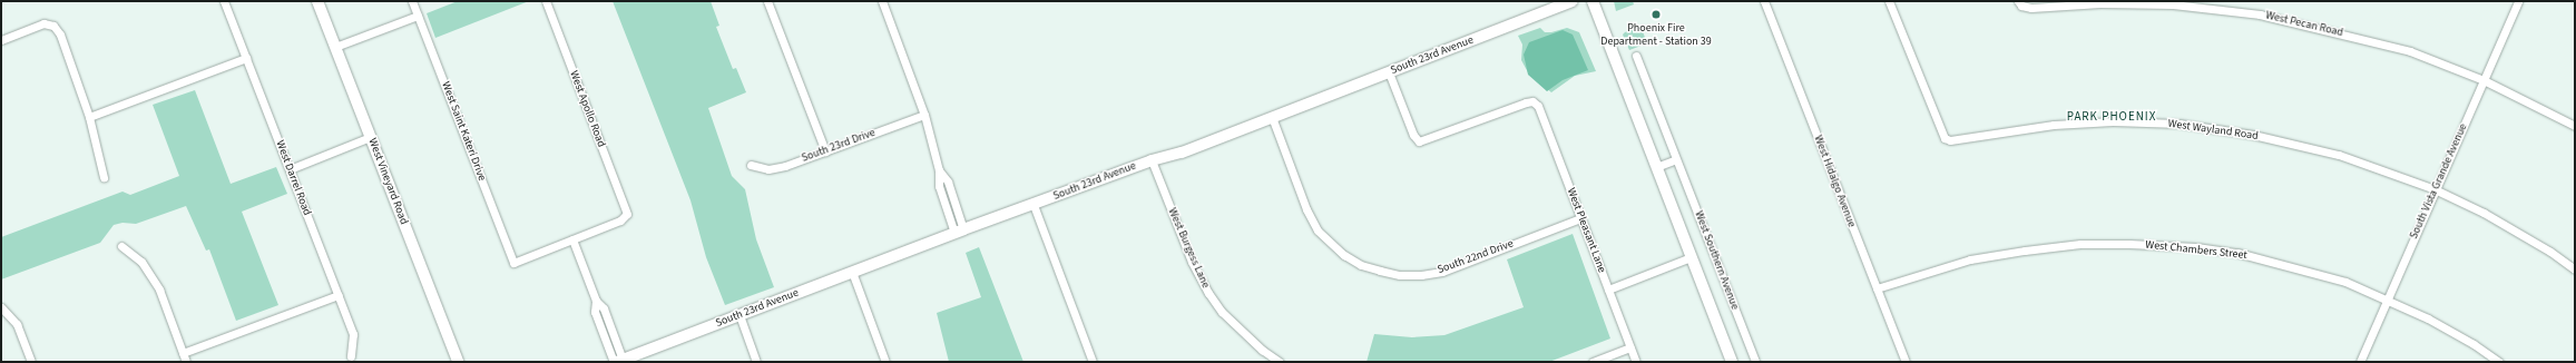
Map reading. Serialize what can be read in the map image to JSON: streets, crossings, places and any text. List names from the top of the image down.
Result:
{
  "streets": {
    "street": [
      "West Pecan Road",
      "South 23rd Avenue",
      "West Apollo Road",
      "West Wayland Road",
      "West Saint Kateri Drive",
      "South 23rd Drive",
      "West Darrel Road",
      "West Vineyard Road",
      "West Hidalgo Avenue",
      "South Vista Grande Avenue",
      "West Pleasant Lane",
      "West Burgess Lane",
      "West Chambers Street",
      "South 22nd Drive",
      "West Southern Avenue"
    ]
  },
  "crossings": [
    ["West Pecan Road", "South Vista Grande Avenue"],
    ["South 23rd Avenue", "West Pleasant Lane"],
    ["South 23rd Avenue", "West Burgess Lane"],
    ["South 23rd Avenue", "South 22nd Drive"],
    ["West Apollo Road", "West Saint Kateri Drive"],
    ["West Wayland Road", "South Vista Grande Avenue"],
    ["West Hidalgo Avenue", "West Chambers Street"],
    ["South Vista Grande Avenue", "West Chambers Street"],
    ["West Pleasant Lane", "South 22nd Drive"]
  ],
  "districts": ["PARK PHOENIX"],
  "places": ["Phoenix Fire Department - Station 39"]
}
